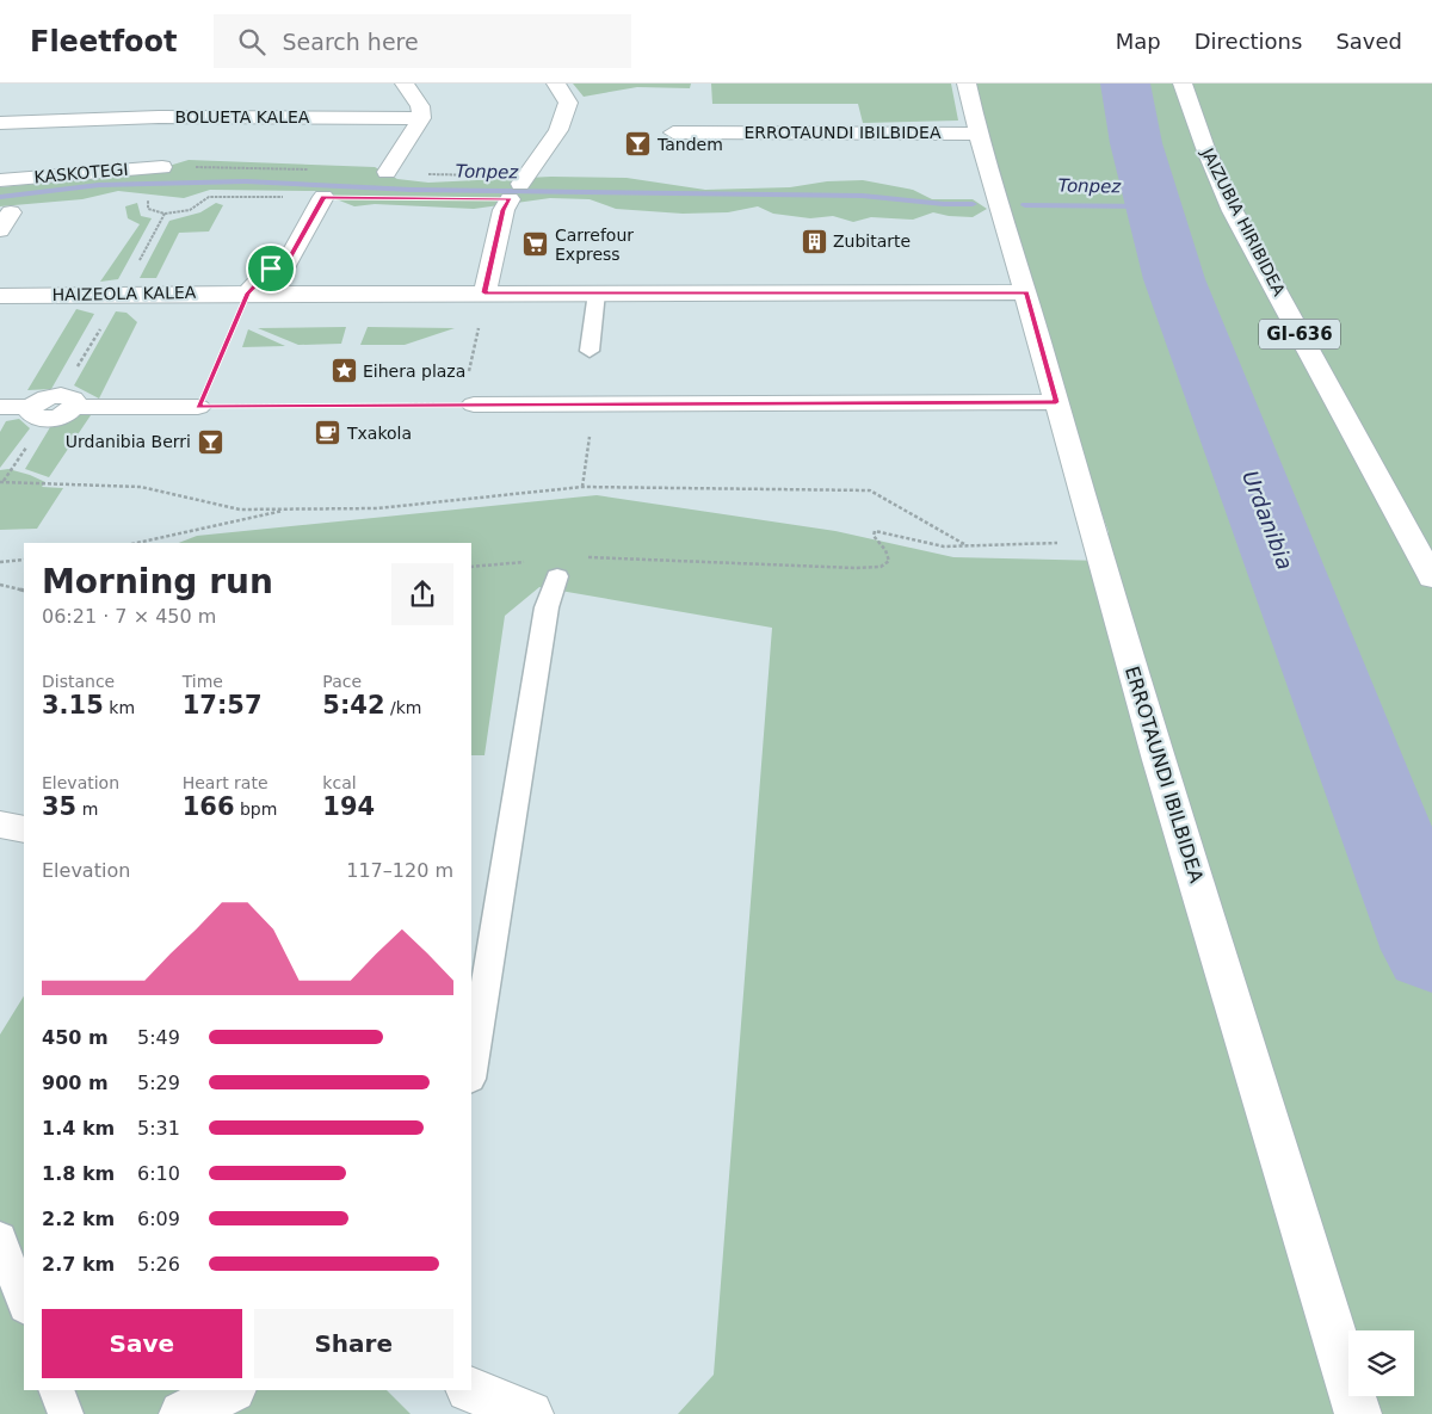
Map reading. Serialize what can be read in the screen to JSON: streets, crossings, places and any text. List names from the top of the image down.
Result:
{
  "streets": {
    "street": [
      "BOLUETA KALEA",
      "ERROTAUNDI IBILBIDEA",
      "KASKOTEGI",
      "JAIZUBIA HIRIBIDEA",
      "HAIZEOLA KALEA",
      "GI-636"
    ]
  },
  "water": ["Tonpez", "Urdanibia"],
  "places": {
    "bar": ["Tandem", "Urdanibia Berri"],
    "building": ["Zubitarte"],
    "supermarket": ["Carrefour Express"],
    "place": ["Eihera plaza"],
    "cafe": ["Txakola"]
  },
  "page": {
    "header": "Fleetfoot",
    "search": "Search here",
    "nav": ["Map", "Directions", "Saved"],
    "heading": ["Morning run", "06:21 · 7 × 450 m"],
    "stats": [
      ["Distance", "3.15 km"],
      ["Time", "17:57"],
      ["Pace", "5:42 /km"],
      ["Elevation", "35 m"],
      ["Heart rate", "166 bpm"],
      ["kcal", "194"]
    ],
    "chart": ["Elevation", "117–120 m"],
    "list": [
      {
        "name": "450 m",
        "note": "5:49"
      },
      {
        "name": "900 m",
        "note": "5:29"
      },
      {
        "name": "1.4 km",
        "note": "5:31"
      },
      {
        "name": "1.8 km",
        "note": "6:10"
      },
      {
        "name": "2.2 km",
        "note": "6:09"
      },
      {
        "name": "2.7 km",
        "note": "5:26"
      }
    ],
    "buttons": ["Save", "Share"]
  }
}
